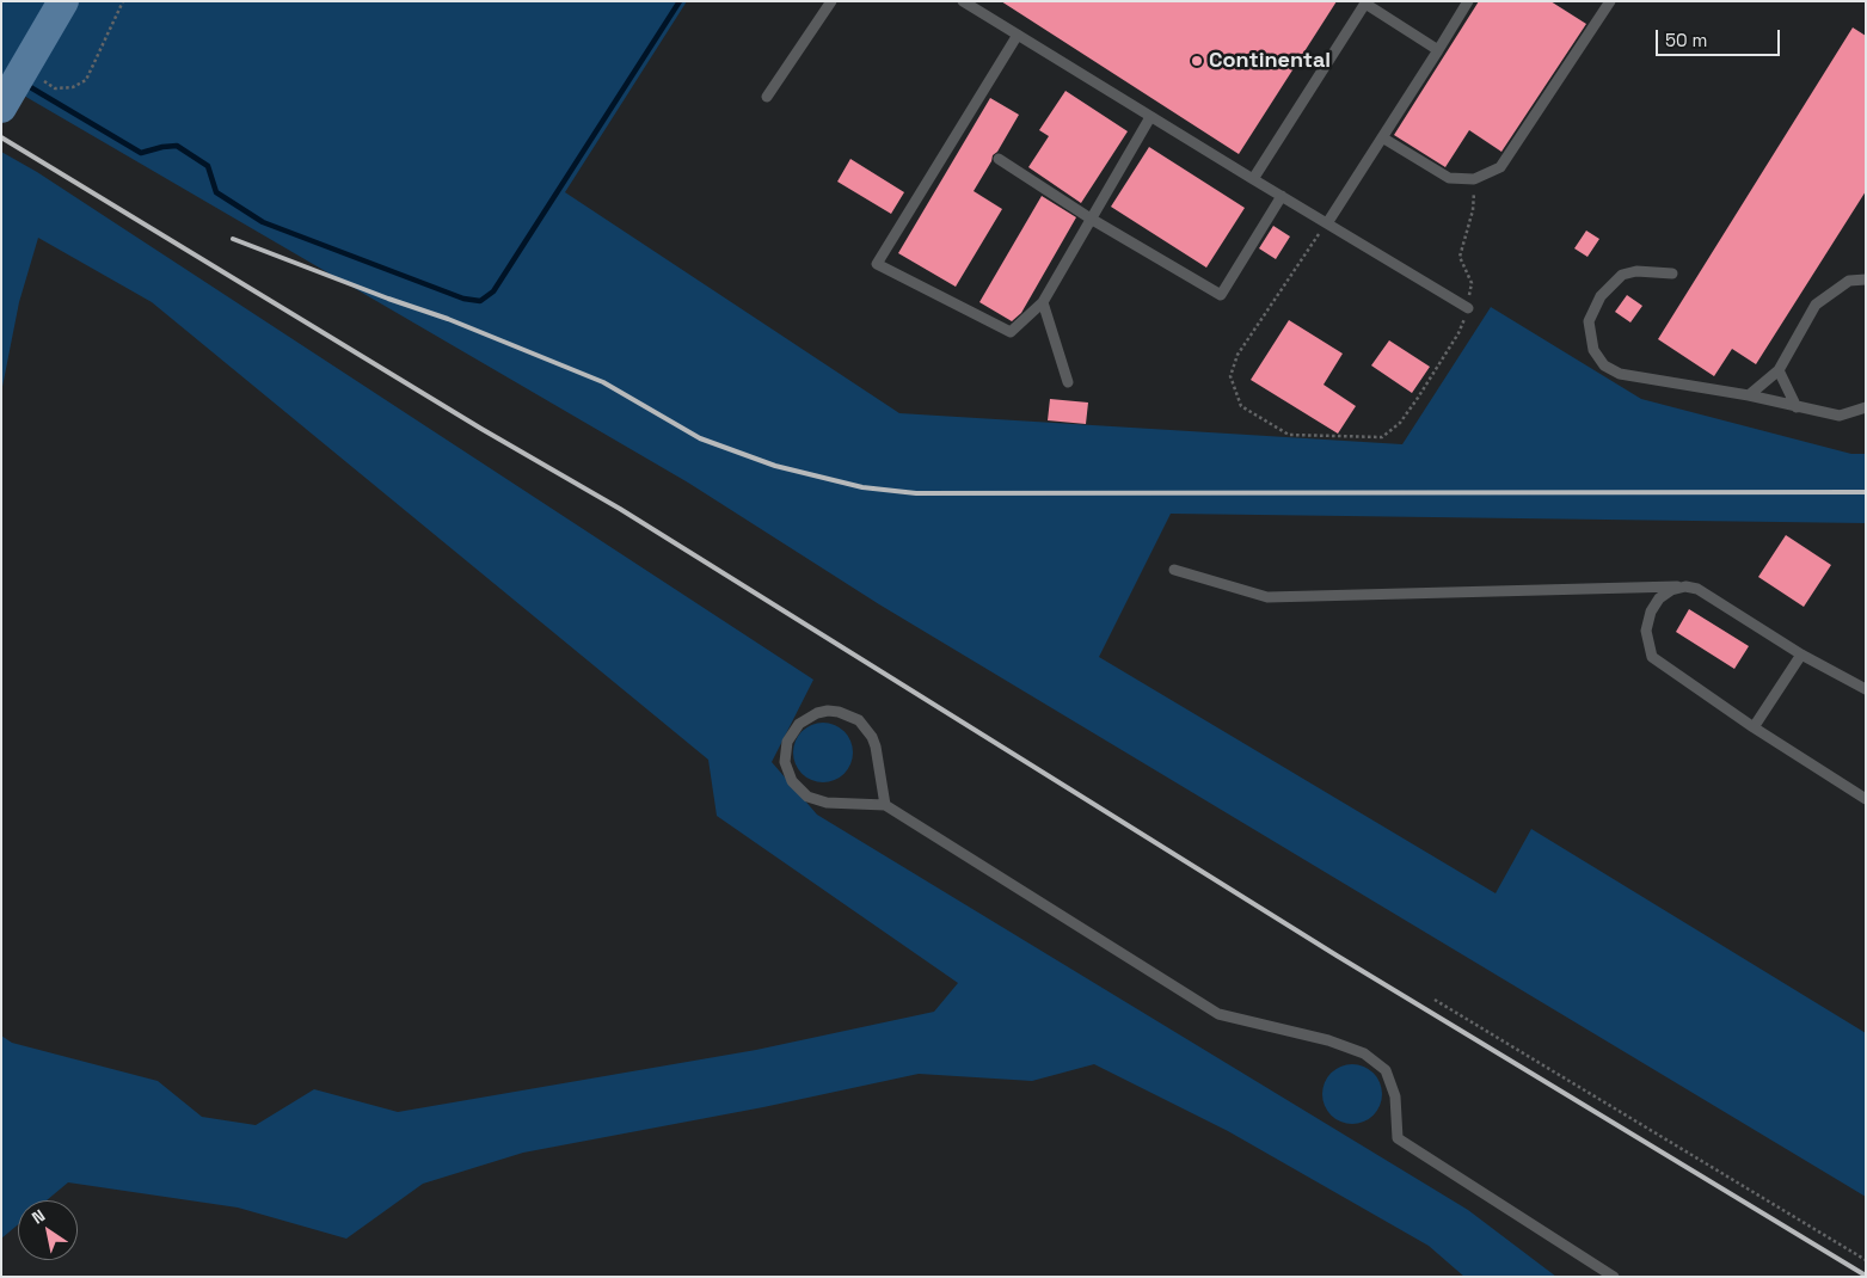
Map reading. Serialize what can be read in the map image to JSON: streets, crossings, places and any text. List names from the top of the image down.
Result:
{
  "places": ["Continental"],
  "scale_bar": "50 m",
  "north": "top left"
}
